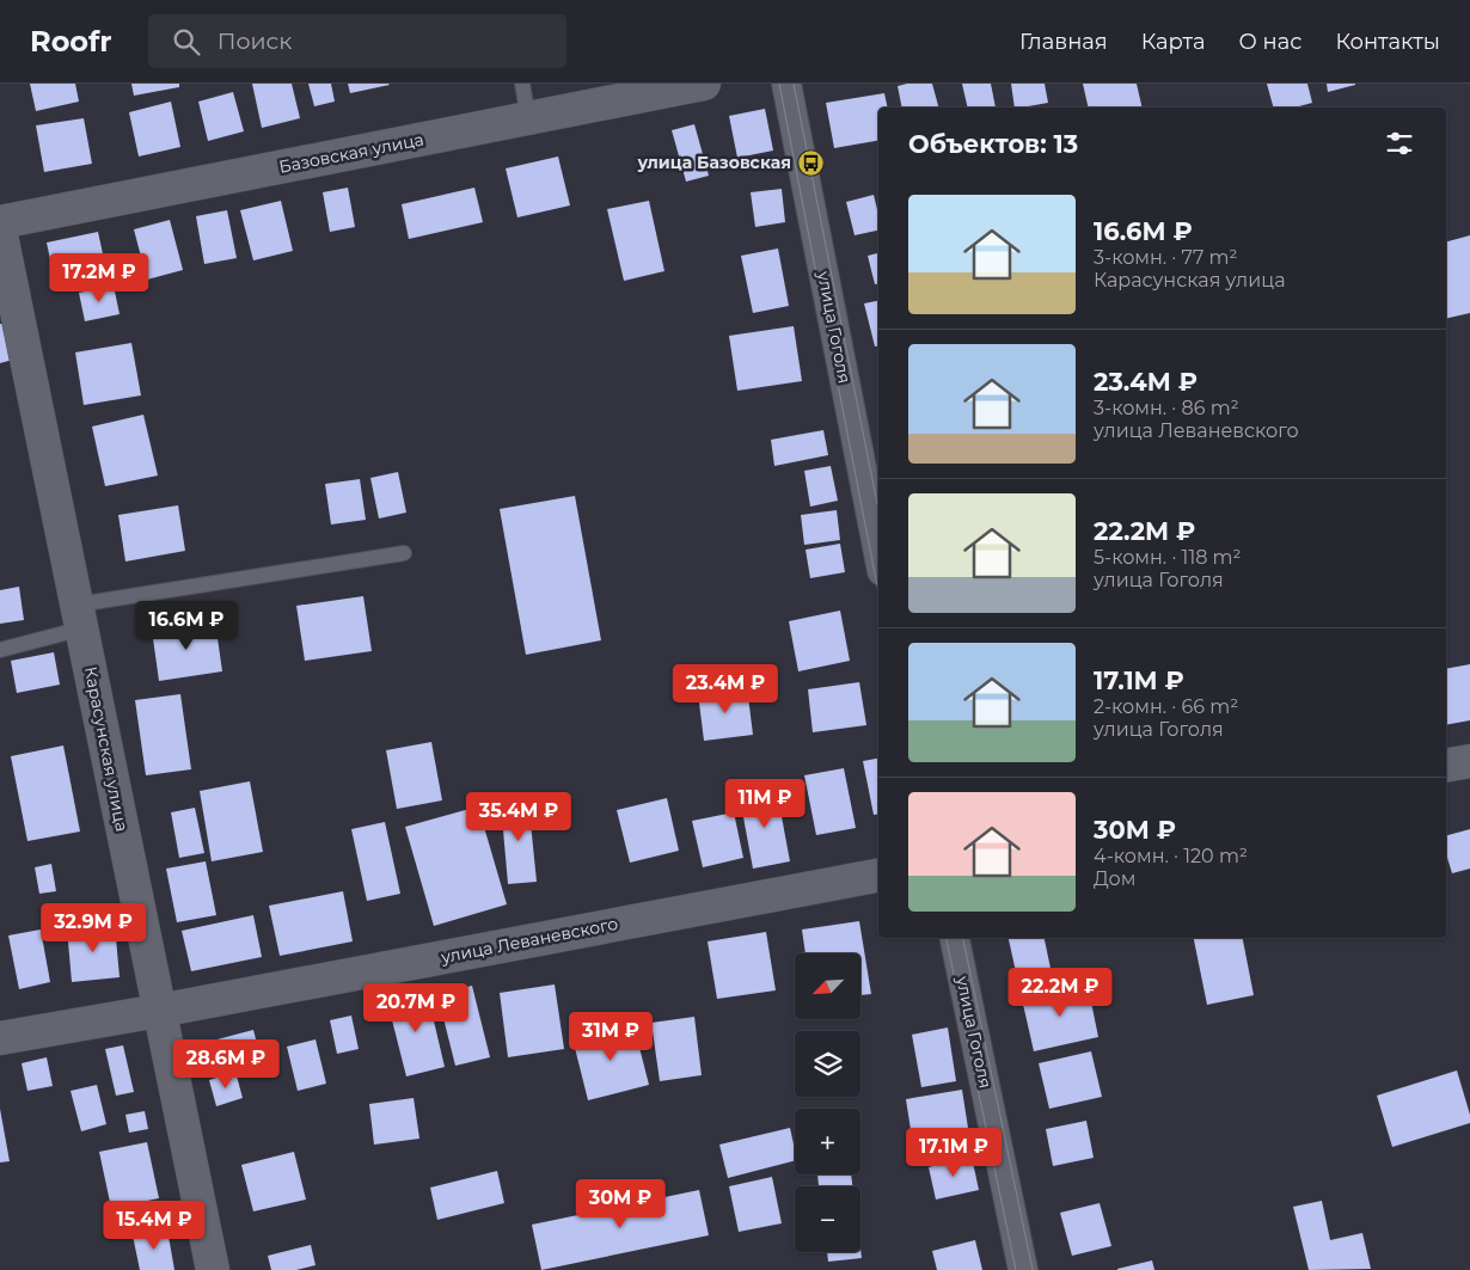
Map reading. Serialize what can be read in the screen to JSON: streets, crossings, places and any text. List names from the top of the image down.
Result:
{
  "streets": {
    "street": [
      "Базовская улица",
      "улица Гоголя",
      "Карасунская улица",
      "улица Леваневского"
    ]
  },
  "crossings": [
    ["Карасунская улица", "улица Леваневского"]
  ],
  "places": {
    "bus stop": ["улица Базовская"]
  },
  "north": "bottom left",
  "page": {
    "header": "Roofr",
    "search": "Поиск",
    "nav": [
      "Главная",
      "Карта",
      "О нас",
      "Контакты"
    ],
    "heading": "Объектов: 13",
    "list": [
      {
        "name": "16.6M ₽",
        "note": "3-комн. · 77 m² · Карасунская улица"
      },
      {
        "name": "23.4M ₽",
        "note": "3-комн. · 86 m² · улица Леваневского"
      },
      {
        "name": "22.2M ₽",
        "note": "5-комн. · 118 m² · улица Гоголя"
      },
      {
        "name": "17.1M ₽",
        "note": "2-комн. · 66 m² · улица Гоголя"
      },
      {
        "name": "30M ₽",
        "note": "4-комн. · 120 m² · Дом"
      }
    ],
    "price": [
      "17.2M ₽",
      "16.6M ₽",
      "23.4M ₽",
      "11M ₽",
      "35.4M ₽",
      "32.9M ₽",
      "22.2M ₽",
      "20.7M ₽",
      "31M ₽",
      "28.6M ₽",
      "17.1M ₽",
      "30M ₽",
      "15.4M ₽"
    ],
    "map_buttons": ["+", "−"]
  }
}
